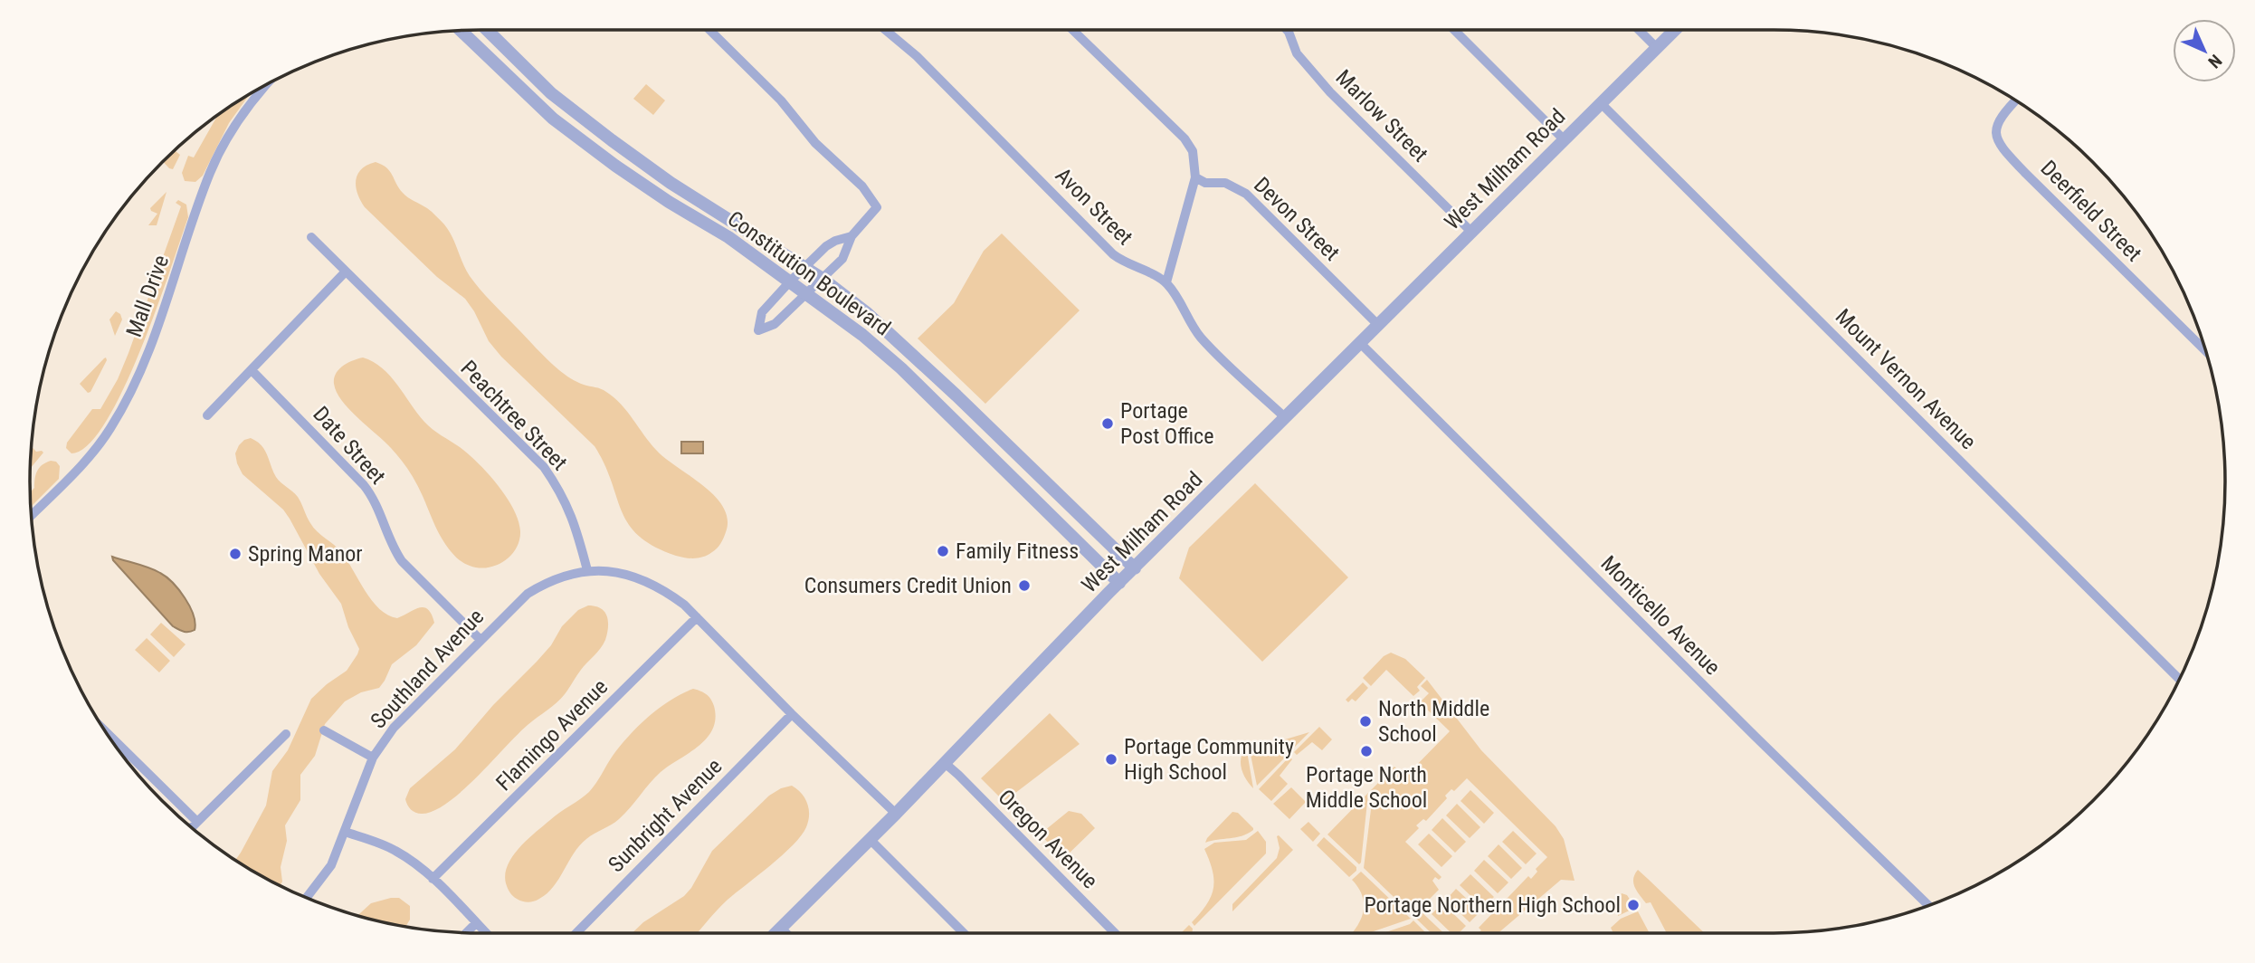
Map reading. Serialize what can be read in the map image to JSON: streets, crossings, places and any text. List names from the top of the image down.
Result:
{
  "streets": {
    "street": [
      "Marlow Street",
      "West Milham Road",
      "Avon Street",
      "Deerfield Street",
      "Devon Street",
      "Constitution Boulevard",
      "Mall Drive",
      "Mount Vernon Avenue",
      "Peachtree Street",
      "Date Street",
      "Monticello Avenue",
      "Southland Avenue",
      "Flamingo Avenue",
      "Sunbright Avenue",
      "Oregon Avenue"
    ]
  },
  "crossings": [
    ["Marlow Street", "West Milham Road"],
    ["West Milham Road", "Devon Street"],
    ["West Milham Road", "Constitution Boulevard"],
    ["West Milham Road", "Mount Vernon Avenue"],
    ["West Milham Road", "Monticello Avenue"],
    ["West Milham Road", "Oregon Avenue"],
    ["Peachtree Street", "Southland Avenue"],
    ["Date Street", "Southland Avenue"]
  ],
  "places": [
    "Portage Post Office",
    "Family Fitness",
    "Spring Manor",
    "Consumers Credit Union",
    "North Middle School",
    "Portage North Middle School",
    "Portage Community High School",
    "Portage Northern High School"
  ],
  "north": "bottom right"
}
